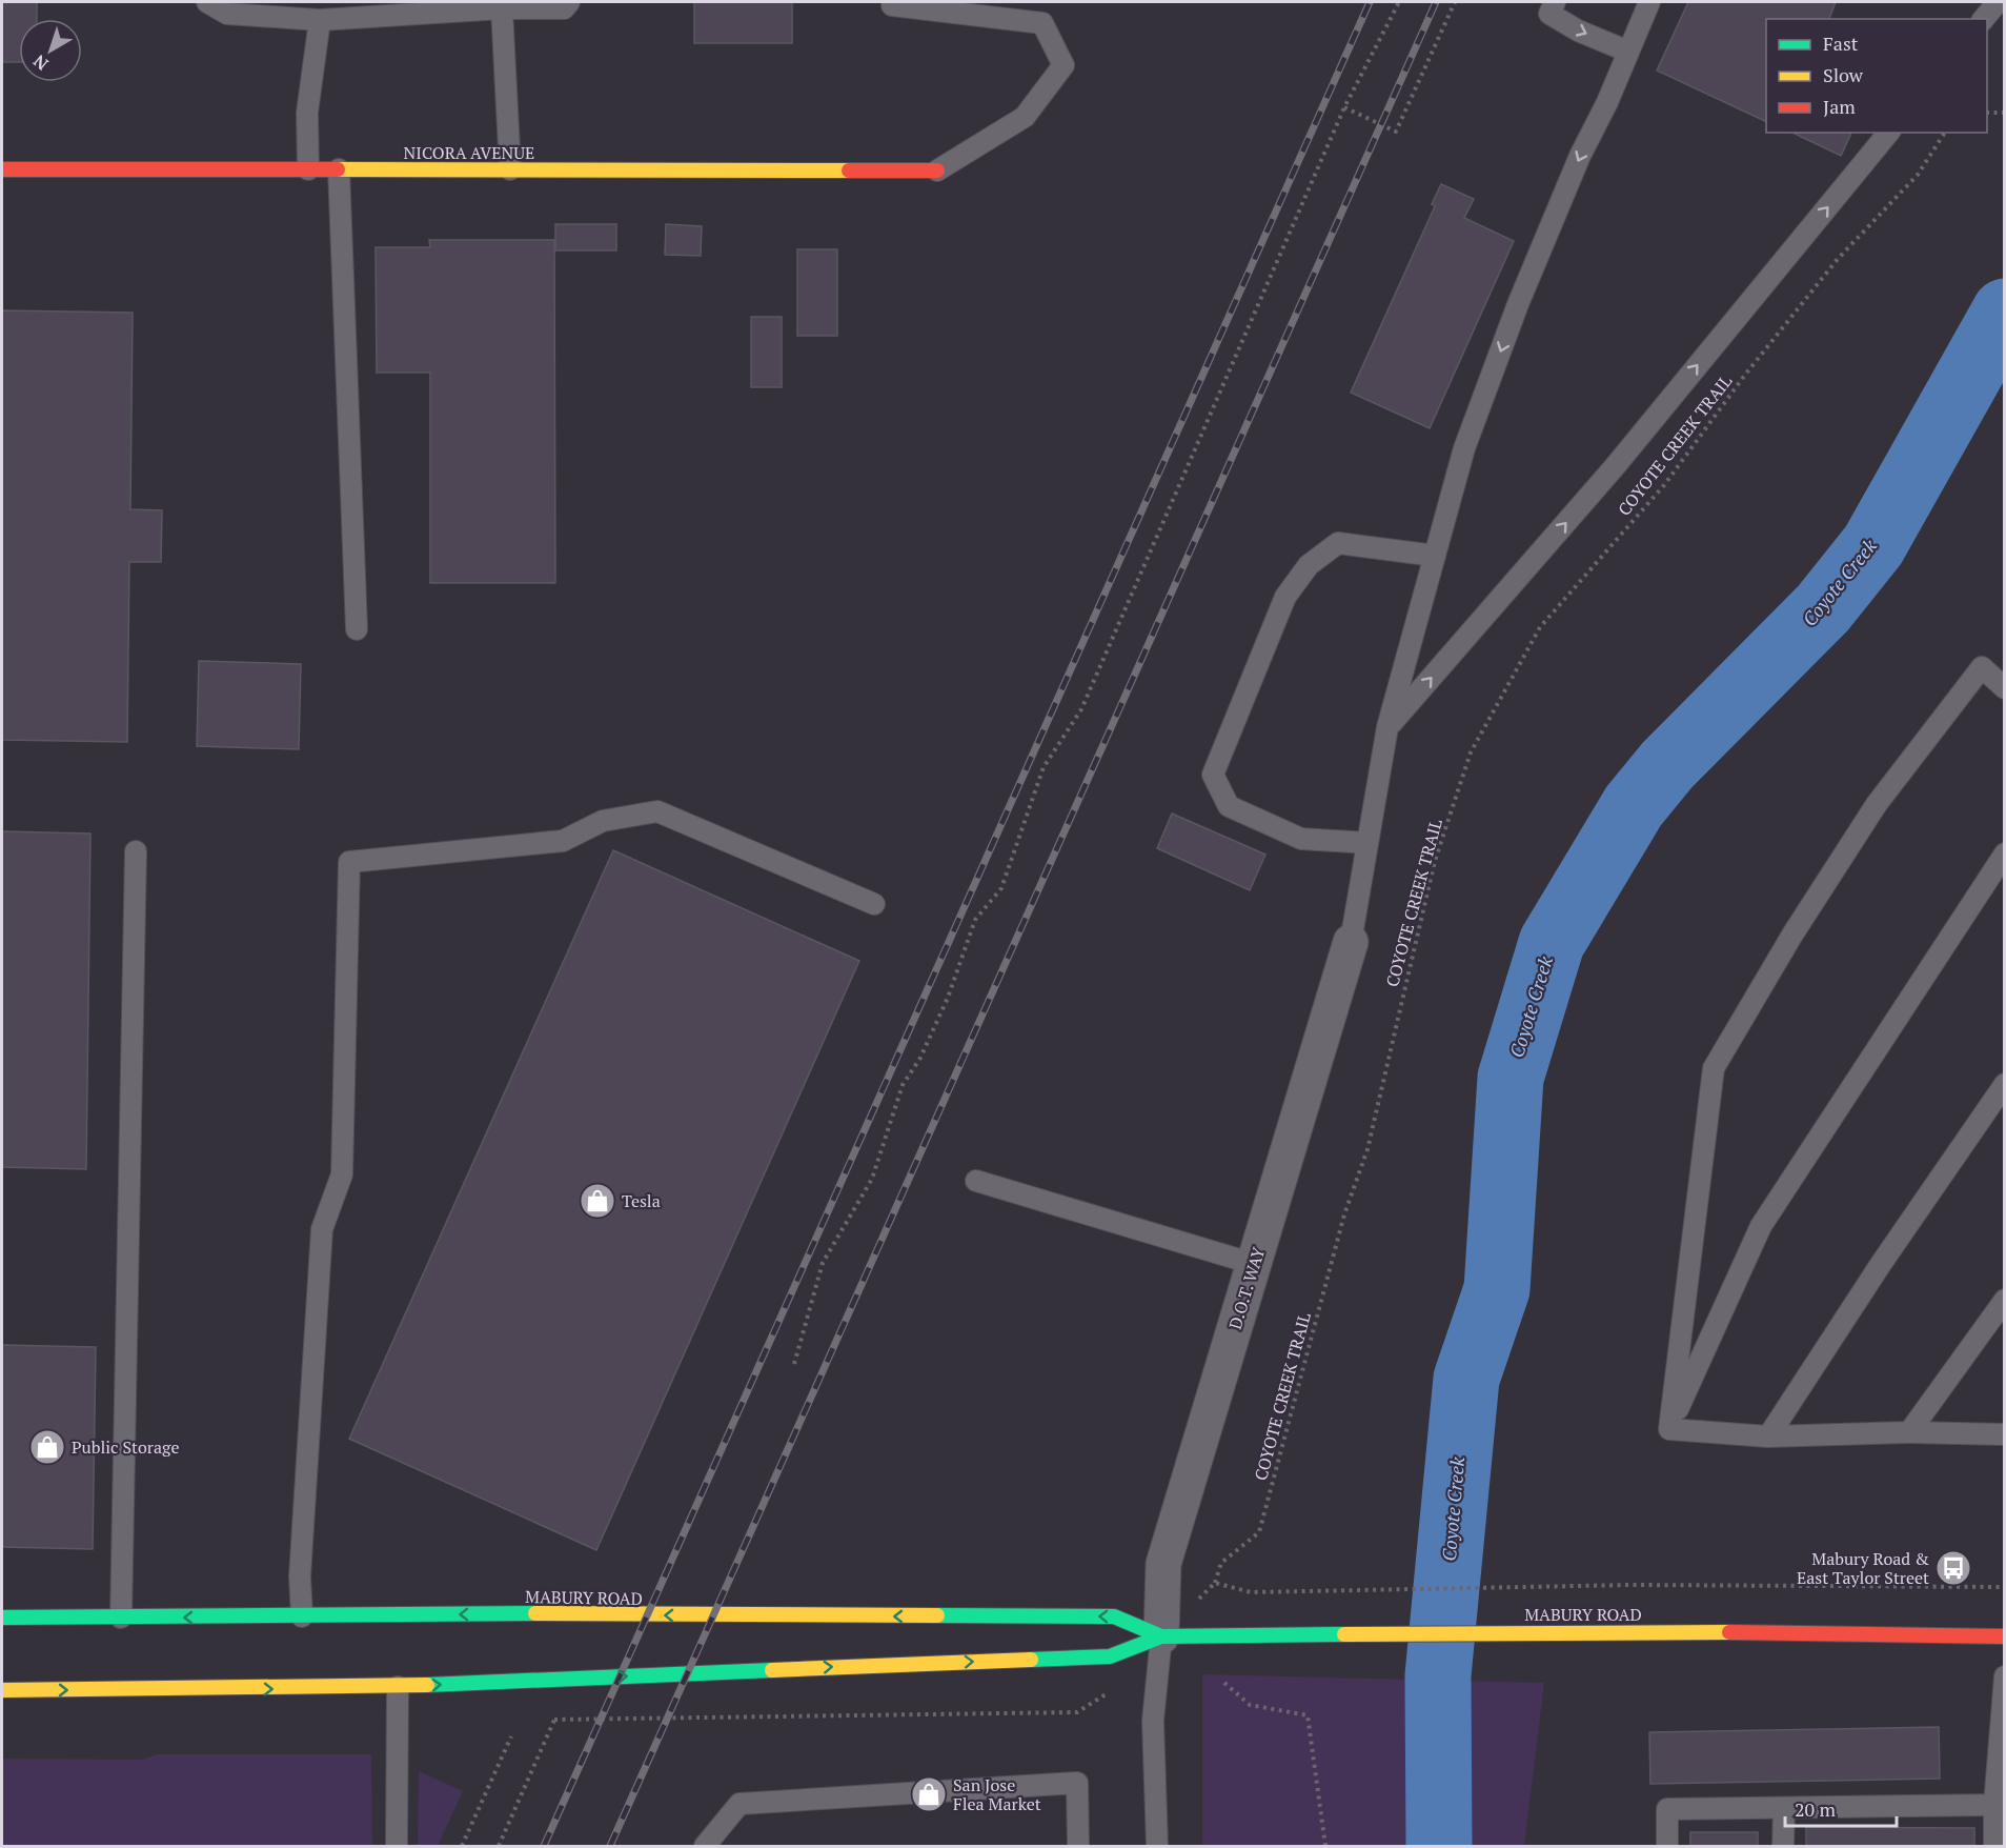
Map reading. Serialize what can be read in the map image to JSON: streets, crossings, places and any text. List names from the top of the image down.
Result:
{
  "streets": {
    "main road": ["NICORA AVENUE", "MABURY ROAD"],
    "street": ["D.O.T. WAY"],
    "path": ["COYOTE CREEK TRAIL"]
  },
  "crossings": [
    ["D.O.T. WAY", "MABURY ROAD"]
  ],
  "water": ["Coyote Creek"],
  "places": {
    "shop": ["Tesla", "Public Storage", "San Jose Flea Market"],
    "bus stop": ["Mabury Road & East Taylor Street"]
  },
  "legend": ["Fast", "Slow", "Jam"],
  "scale_bar": "20 m",
  "north": "bottom left"
}
